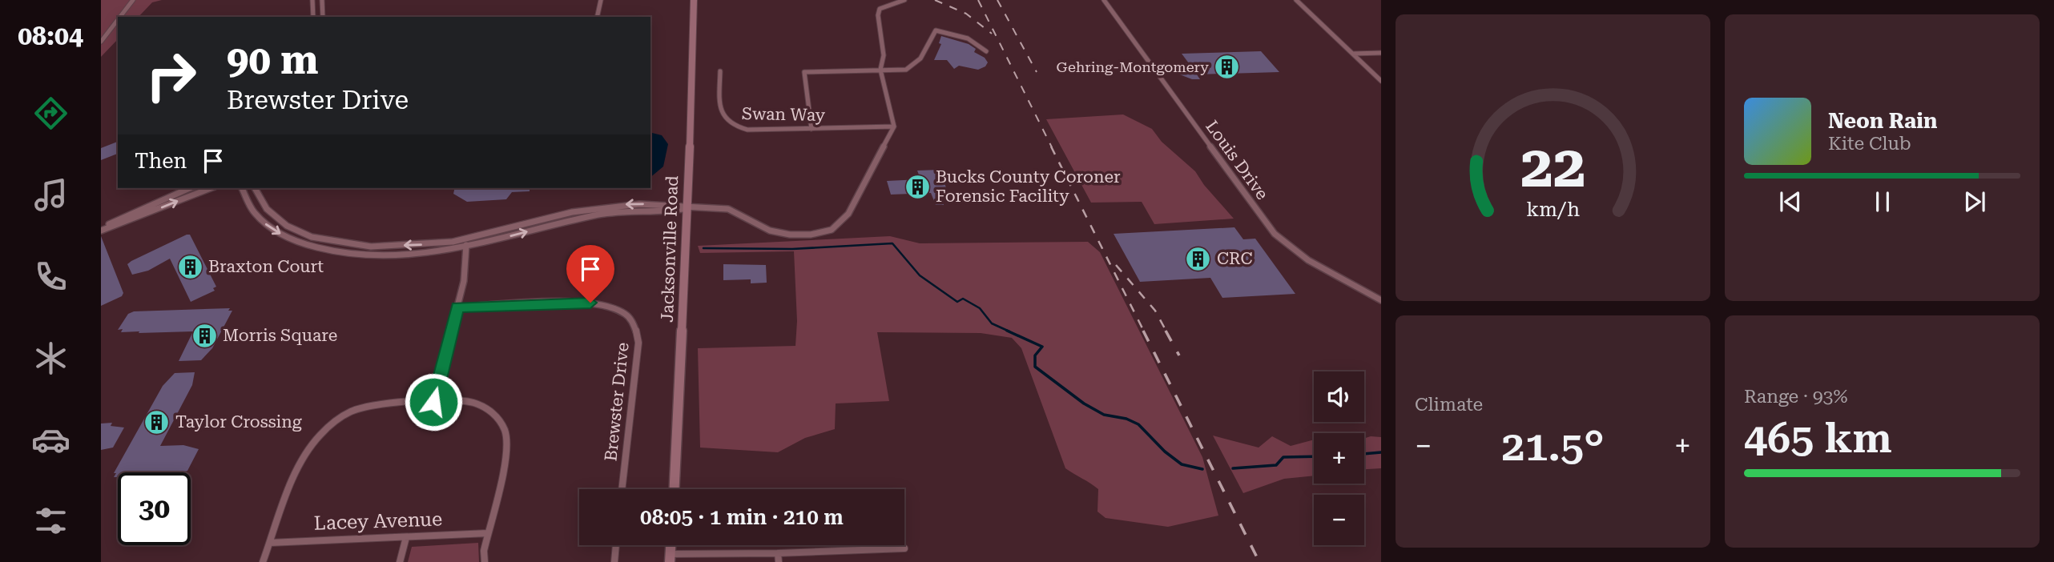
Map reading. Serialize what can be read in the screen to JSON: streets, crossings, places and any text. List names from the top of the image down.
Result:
{
  "streets": {
    "main road": ["Jacksonville Road"],
    "street": [
      "Swan Way",
      "Louis Drive",
      "Brewster Drive",
      "Lacey Avenue"
    ]
  },
  "places": {
    "building": [
      "Gehring-Montgomery",
      "Bucks County Coroner Forensic Facility",
      "CRC",
      "Braxton Court",
      "Morris Square",
      "Taylor Crossing"
    ]
  },
  "page": {
    "tabs": "08:04",
    "turn": ["90 m", "Brewster Drive"],
    "song": ["Neon Rain", "Kite Club"],
    "then": "Then",
    "tile": [
      "Climate",
      ["Range · 93%", "465 km"]
    ],
    "map_buttons": ["+", "−"],
    "heat": ["−", "21.5°", "+"],
    "limit": "30",
    "trip": "08:05 · 1 min · 210 m",
    "gauge": ["22", "km/h"]
  }
}
